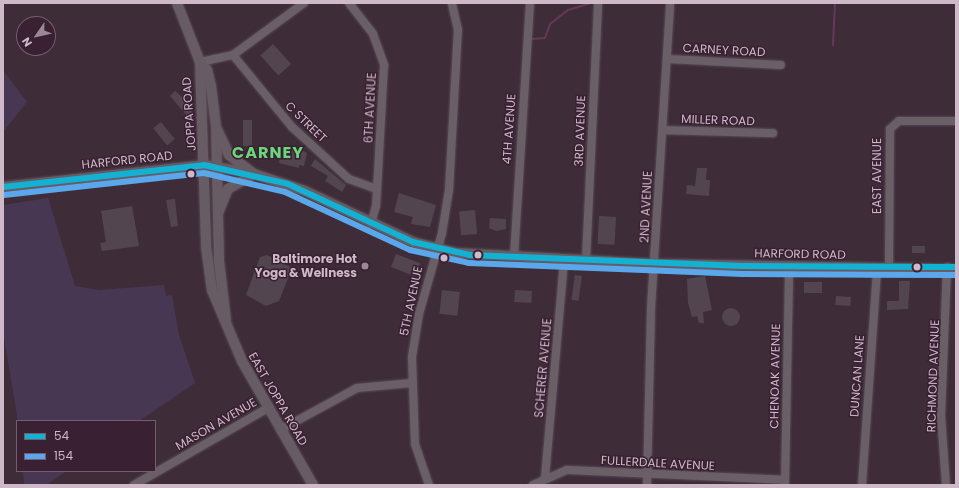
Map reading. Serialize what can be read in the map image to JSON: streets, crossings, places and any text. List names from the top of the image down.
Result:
{
  "streets": {
    "main road": ["JOPPA ROAD", "HARFORD ROAD", "EAST JOPPA ROAD"],
    "street": [
      "CARNEY ROAD",
      "6TH AVENUE",
      "MILLER ROAD",
      "C STREET",
      "4TH AVENUE",
      "3RD AVENUE",
      "EAST AVENUE",
      "2ND AVENUE",
      "5TH AVENUE",
      "SCHERER AVENUE",
      "CHENOAK AVENUE",
      "DUNCAN LANE",
      "RICHMOND AVENUE",
      "MASON AVENUE",
      "FULLERDALE AVENUE"
    ]
  },
  "crossings": [
    ["CARNEY ROAD", "2ND AVENUE"],
    ["6TH AVENUE", "C STREET"],
    ["6TH AVENUE", "HARFORD ROAD"],
    ["JOPPA ROAD", "HARFORD ROAD"],
    ["JOPPA ROAD", "EAST JOPPA ROAD"],
    ["MILLER ROAD", "2ND AVENUE"],
    ["4TH AVENUE", "HARFORD ROAD"],
    ["3RD AVENUE", "HARFORD ROAD"],
    ["HARFORD ROAD", "EAST AVENUE"],
    ["HARFORD ROAD", "2ND AVENUE"],
    ["HARFORD ROAD", "5TH AVENUE"],
    ["HARFORD ROAD", "SCHERER AVENUE"],
    ["HARFORD ROAD", "CHENOAK AVENUE"],
    ["HARFORD ROAD", "DUNCAN LANE"],
    ["HARFORD ROAD", "RICHMOND AVENUE"],
    ["HARFORD ROAD", "EAST JOPPA ROAD"],
    ["2ND AVENUE", "FULLERDALE AVENUE"],
    ["SCHERER AVENUE", "FULLERDALE AVENUE"],
    ["CHENOAK AVENUE", "FULLERDALE AVENUE"],
    ["EAST JOPPA ROAD", "MASON AVENUE"]
  ],
  "districts": ["CARNEY"],
  "places": ["Baltimore Hot Yoga & Wellness"],
  "lines": ["transit line 54", "transit line 154"],
  "legend": ["54", "154"],
  "north": "bottom left"
}
